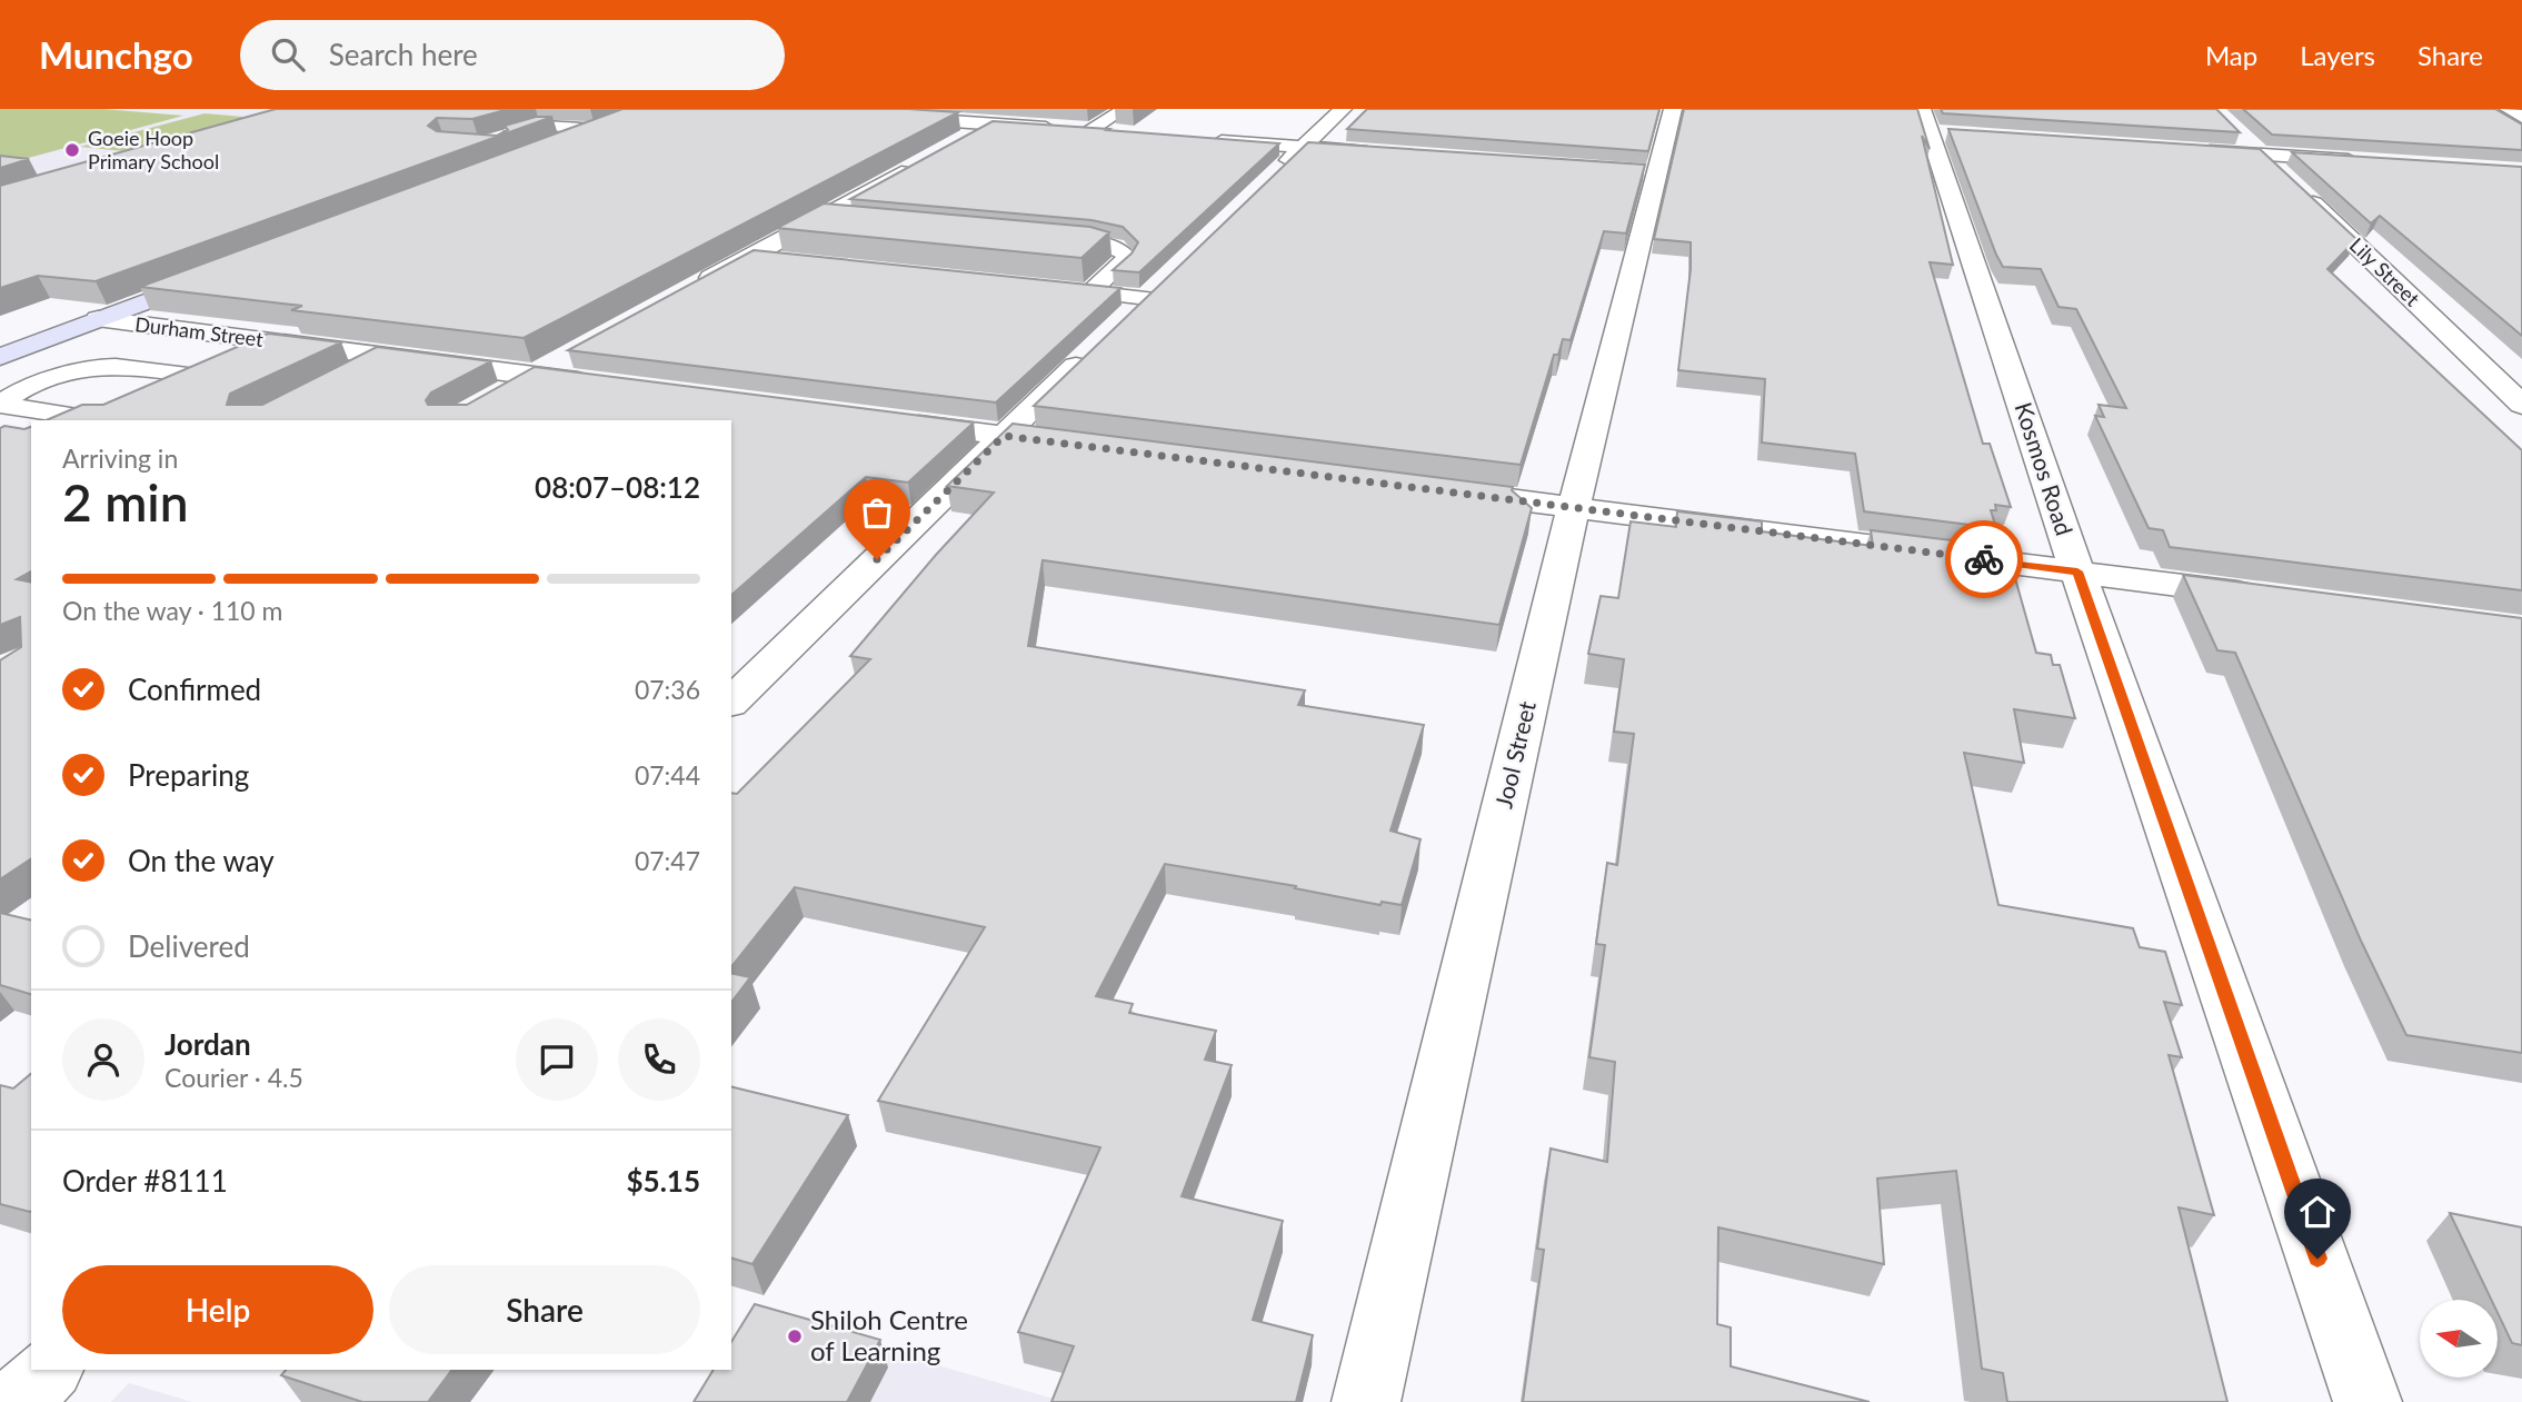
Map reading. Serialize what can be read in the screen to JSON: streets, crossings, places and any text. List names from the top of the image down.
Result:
{
  "streets": {
    "street": [
      "Lily Street",
      "Durham Street",
      "Kosmos Road",
      "Jool Street"
    ]
  },
  "places": ["Goeie Hoop Primary School", "Shiloh Centre of Learning"],
  "north": "left",
  "page": {
    "header": "Munchgo",
    "search": "Search here",
    "nav": ["Map", "Layers", "Share"],
    "heading": ["2 min", "Arriving in", "08:07–08:12"],
    "panel": [
      "Jordan",
      "Courier · 4.5",
      "Order #8111",
      "$5.15"
    ],
    "bar": "On the way · 110 m",
    "list": [
      ["Confirmed", "07:36"],
      ["Preparing", "07:44"],
      ["On the way", "07:47"],
      "Delivered"
    ],
    "buttons": ["Help", "Share"]
  }
}
